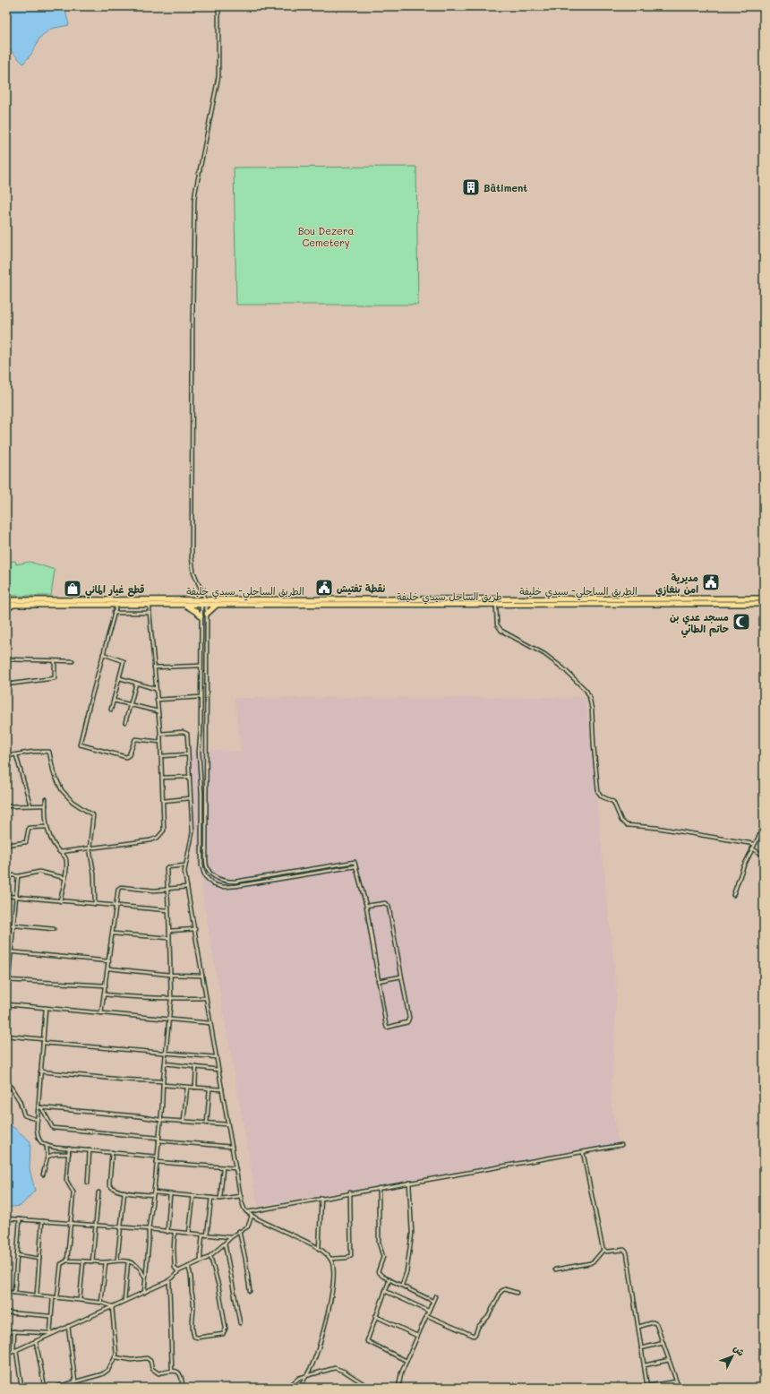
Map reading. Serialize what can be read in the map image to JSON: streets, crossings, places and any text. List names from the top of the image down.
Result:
{
  "streets": {
    "highway": ["الطريق الساحلي- سيدي خليفة", "طريق الساحل سيدي خليفة"]
  },
  "parks": ["Bou Dezera Cemetery"],
  "places": {
    "building": ["Bâtiment"],
    "public building": ["مديرية امن بنغازي", "نقطة تفتيش"],
    "shop": ["قطع غيار الماني"],
    "mosque": ["مسجد عدي بن حاتم الطائي"]
  },
  "north": "top right"
}
